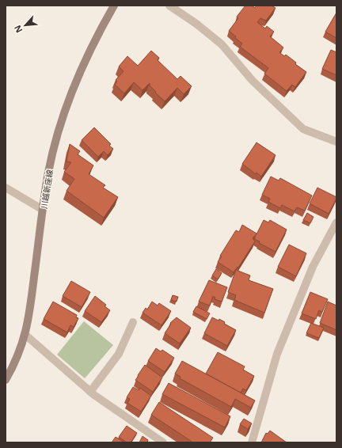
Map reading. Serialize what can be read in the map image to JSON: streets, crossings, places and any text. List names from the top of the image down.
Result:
{
  "streets": {
    "main road": ["川越新座線"]
  },
  "north": "bottom left"
}
